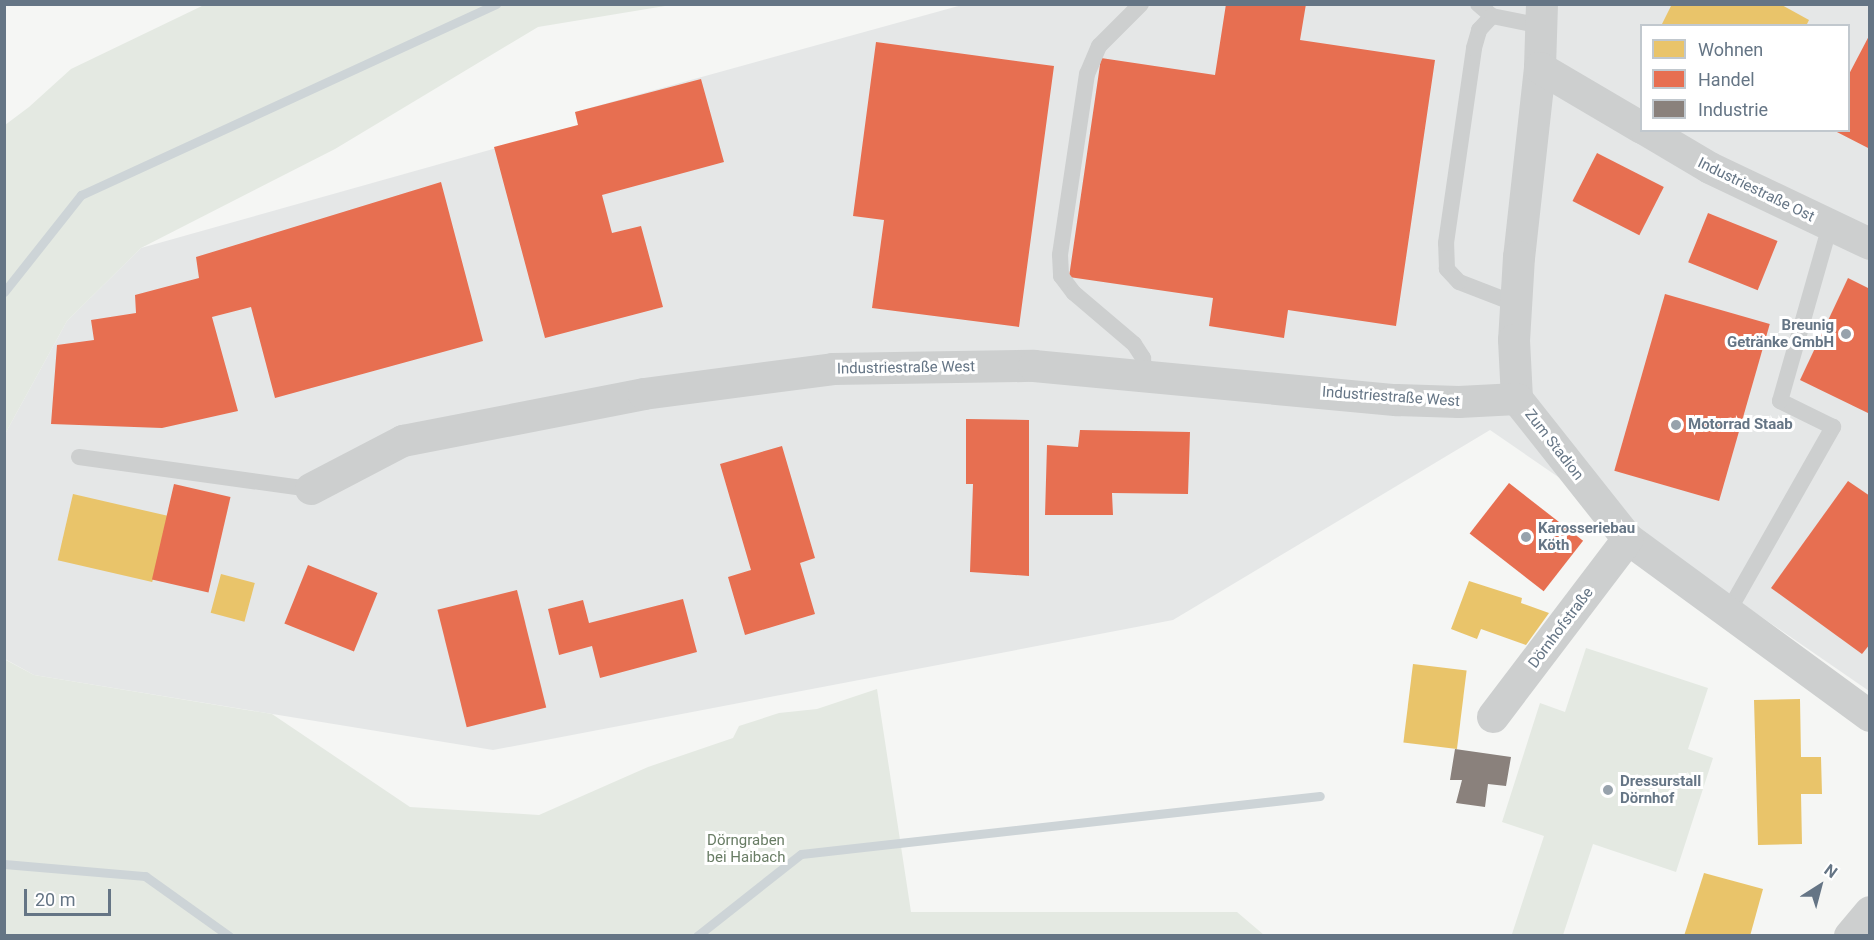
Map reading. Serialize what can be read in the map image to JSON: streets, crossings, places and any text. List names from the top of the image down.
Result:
{
  "streets": {
    "street": [
      "Industriestraße Ost",
      "Industriestraße West",
      "Zum Stadion",
      "Dörnhofstraße"
    ]
  },
  "crossings": [
    ["Industriestraße West", "Zum Stadion"],
    ["Zum Stadion", "Dörnhofstraße"]
  ],
  "parks": ["Dörngraben bei Haibach"],
  "places": [
    "Breunig Getränke GmbH",
    "Motorrad Staab",
    "Karosseriebau Köth",
    "Dressurstall Dörnhof"
  ],
  "legend": ["Wohnen", "Handel", "Industrie"],
  "scale_bar": "20 m",
  "north": "top right"
}
